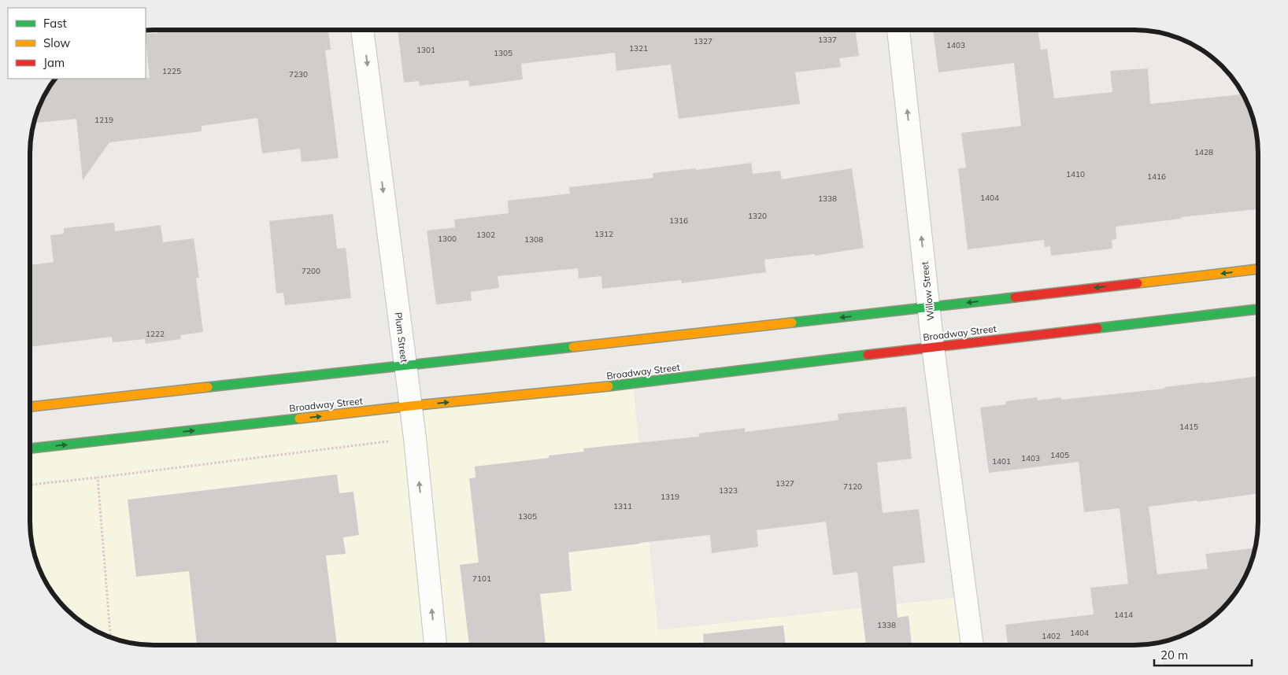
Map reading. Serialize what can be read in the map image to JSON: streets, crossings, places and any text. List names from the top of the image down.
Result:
{
  "streets": {
    "street": ["Willow Street", "Broadway Street", "Plum Street"]
  },
  "crossings": [
    ["Willow Street", "Broadway Street"],
    ["Broadway Street", "Plum Street"]
  ],
  "one_way": ["Willow Street"],
  "house_numbers": [
    "1337",
    "1327",
    "1403",
    "1321",
    "1301",
    "1305",
    "1225",
    "7230",
    "1219",
    "1428",
    "1410",
    "1416",
    "1404",
    "1338",
    "1320",
    "1316",
    "1312",
    "1302",
    "1300",
    "1308",
    "7200",
    "1222",
    "1415",
    "1405",
    "1403",
    "1401",
    "1327",
    "7120",
    "1323",
    "1319",
    "1311",
    "1305",
    "7101",
    "1414",
    "1338",
    "1404",
    "1402"
  ],
  "legend": ["Fast", "Slow", "Jam"],
  "scale_bar": "20 m"
}
